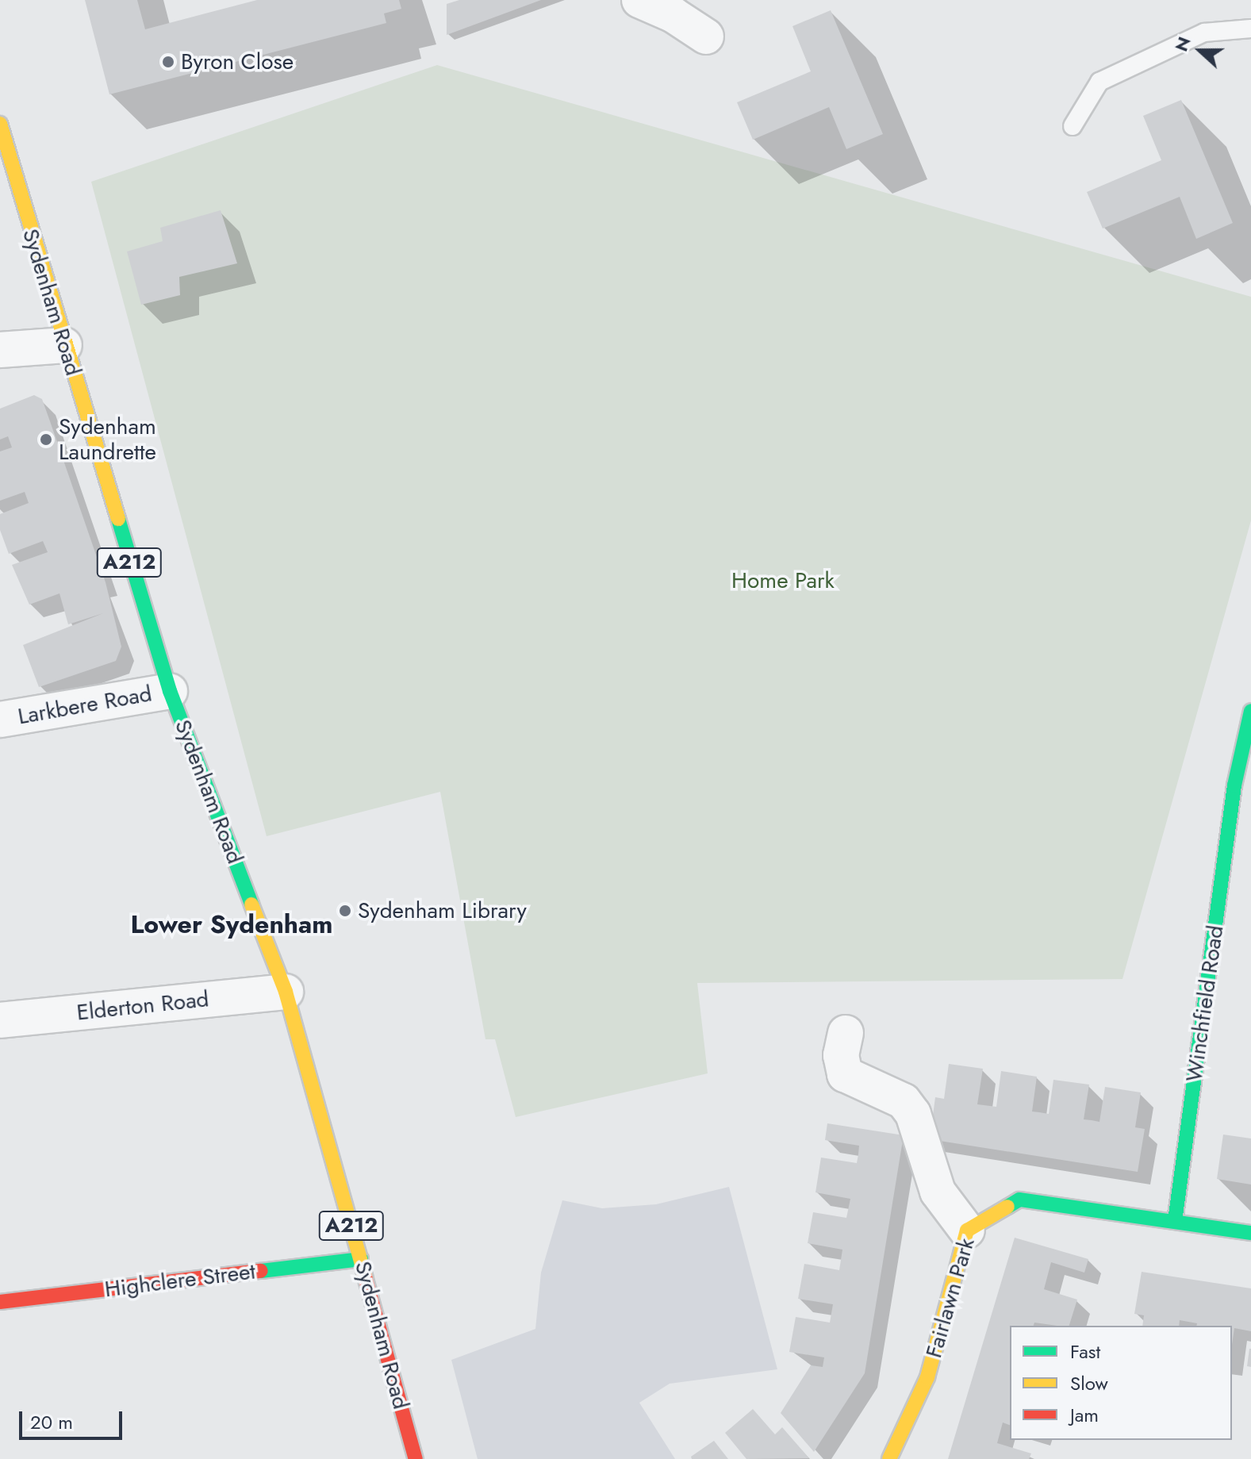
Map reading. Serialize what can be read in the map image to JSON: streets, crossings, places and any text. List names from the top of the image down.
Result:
{
  "streets": {
    "street": [
      "Sydenham Road",
      "A212",
      "Larkbere Road",
      "Winchfield Road",
      "Elderton Road",
      "Highclere Street",
      "Fairlawn Park"
    ]
  },
  "crossings": [
    ["Sydenham Road", "Larkbere Road"],
    ["Sydenham Road", "Elderton Road"],
    ["Sydenham Road", "Highclere Street"],
    ["Winchfield Road", "Fairlawn Park"]
  ],
  "districts": ["Lower Sydenham"],
  "parks": ["Home Park"],
  "places": ["Byron Close", "Sydenham Laundrette", "Sydenham Library"],
  "legend": ["Fast", "Slow", "Jam"],
  "scale_bar": "20 m",
  "north": "left"
}
